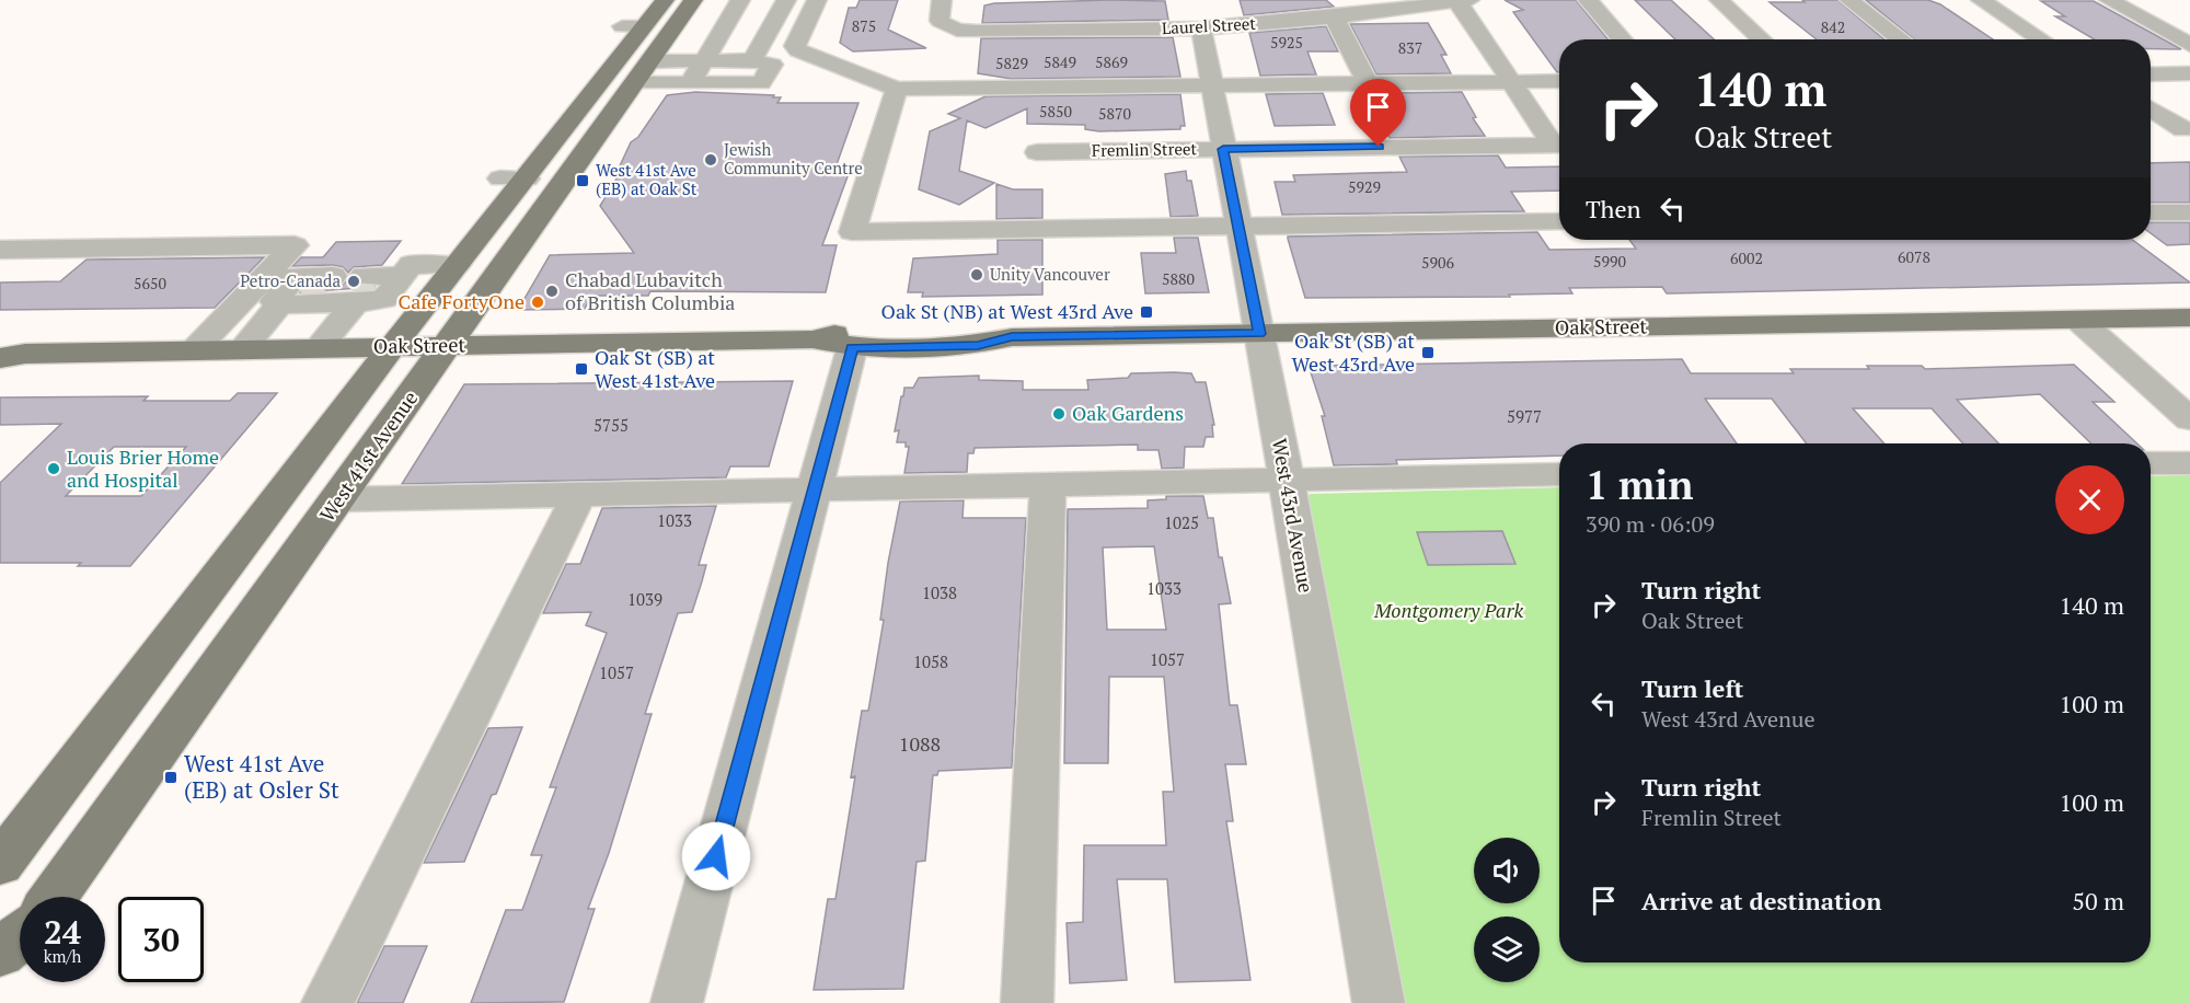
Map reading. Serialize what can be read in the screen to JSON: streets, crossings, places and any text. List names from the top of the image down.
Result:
{
  "streets": {
    "main road": ["Oak Street", "West 41st Avenue"],
    "street": ["Laurel Street", "Fremlin Street", "West 43rd Avenue"]
  },
  "crossings": [
    ["Laurel Street", "West 43rd Avenue"],
    ["Fremlin Street", "West 43rd Avenue"],
    ["Oak Street", "West 41st Avenue"],
    ["Oak Street", "West 43rd Avenue"]
  ],
  "parks": ["Montgomery Park"],
  "places": {
    "other": [
      "Jewish Community Centre",
      "Unity Vancouver",
      "Petro-Canada",
      "Chabad Lubavitch of British Columbia",
      "Cafe FortyOne",
      "Oak Gardens",
      "Louis Brier Home and Hospital"
    ],
    "transit": [
      "West 41st Ave (EB) at Oak St",
      "Oak St (NB) at West 43rd Ave",
      "Oak St (SB) at West 43rd Ave",
      "Oak St (SB) at West 41st Ave",
      "West 41st Ave (EB) at Osler St"
    ]
  },
  "house_numbers": [
    "875",
    "842",
    "5925",
    "837",
    "5849",
    "5869",
    "5829",
    "5850",
    "5870",
    "5929",
    "6078",
    "6002",
    "5990",
    "5906",
    "5880",
    "5650",
    "5977",
    "5755",
    "1033",
    "1025",
    "1033",
    "1038",
    "1039",
    "1057",
    "1058",
    "1057",
    "1088"
  ],
  "page": {
    "turn": ["140 m", "Oak Street"],
    "then": "Then",
    "heading": ["1 min", "390 m · 06:09"],
    "list": [
      {
        "name": "Turn right",
        "note": "Oak Street",
        "value": "140 m"
      },
      {
        "name": "Turn left",
        "note": "West 43rd Avenue",
        "value": "100 m"
      },
      {
        "name": "Turn right",
        "note": "Fremlin Street",
        "value": "100 m"
      },
      {
        "name": "Arrive at destination",
        "value": "50 m"
      }
    ],
    "speed": "24 km/h",
    "limit": "30"
  }
}
